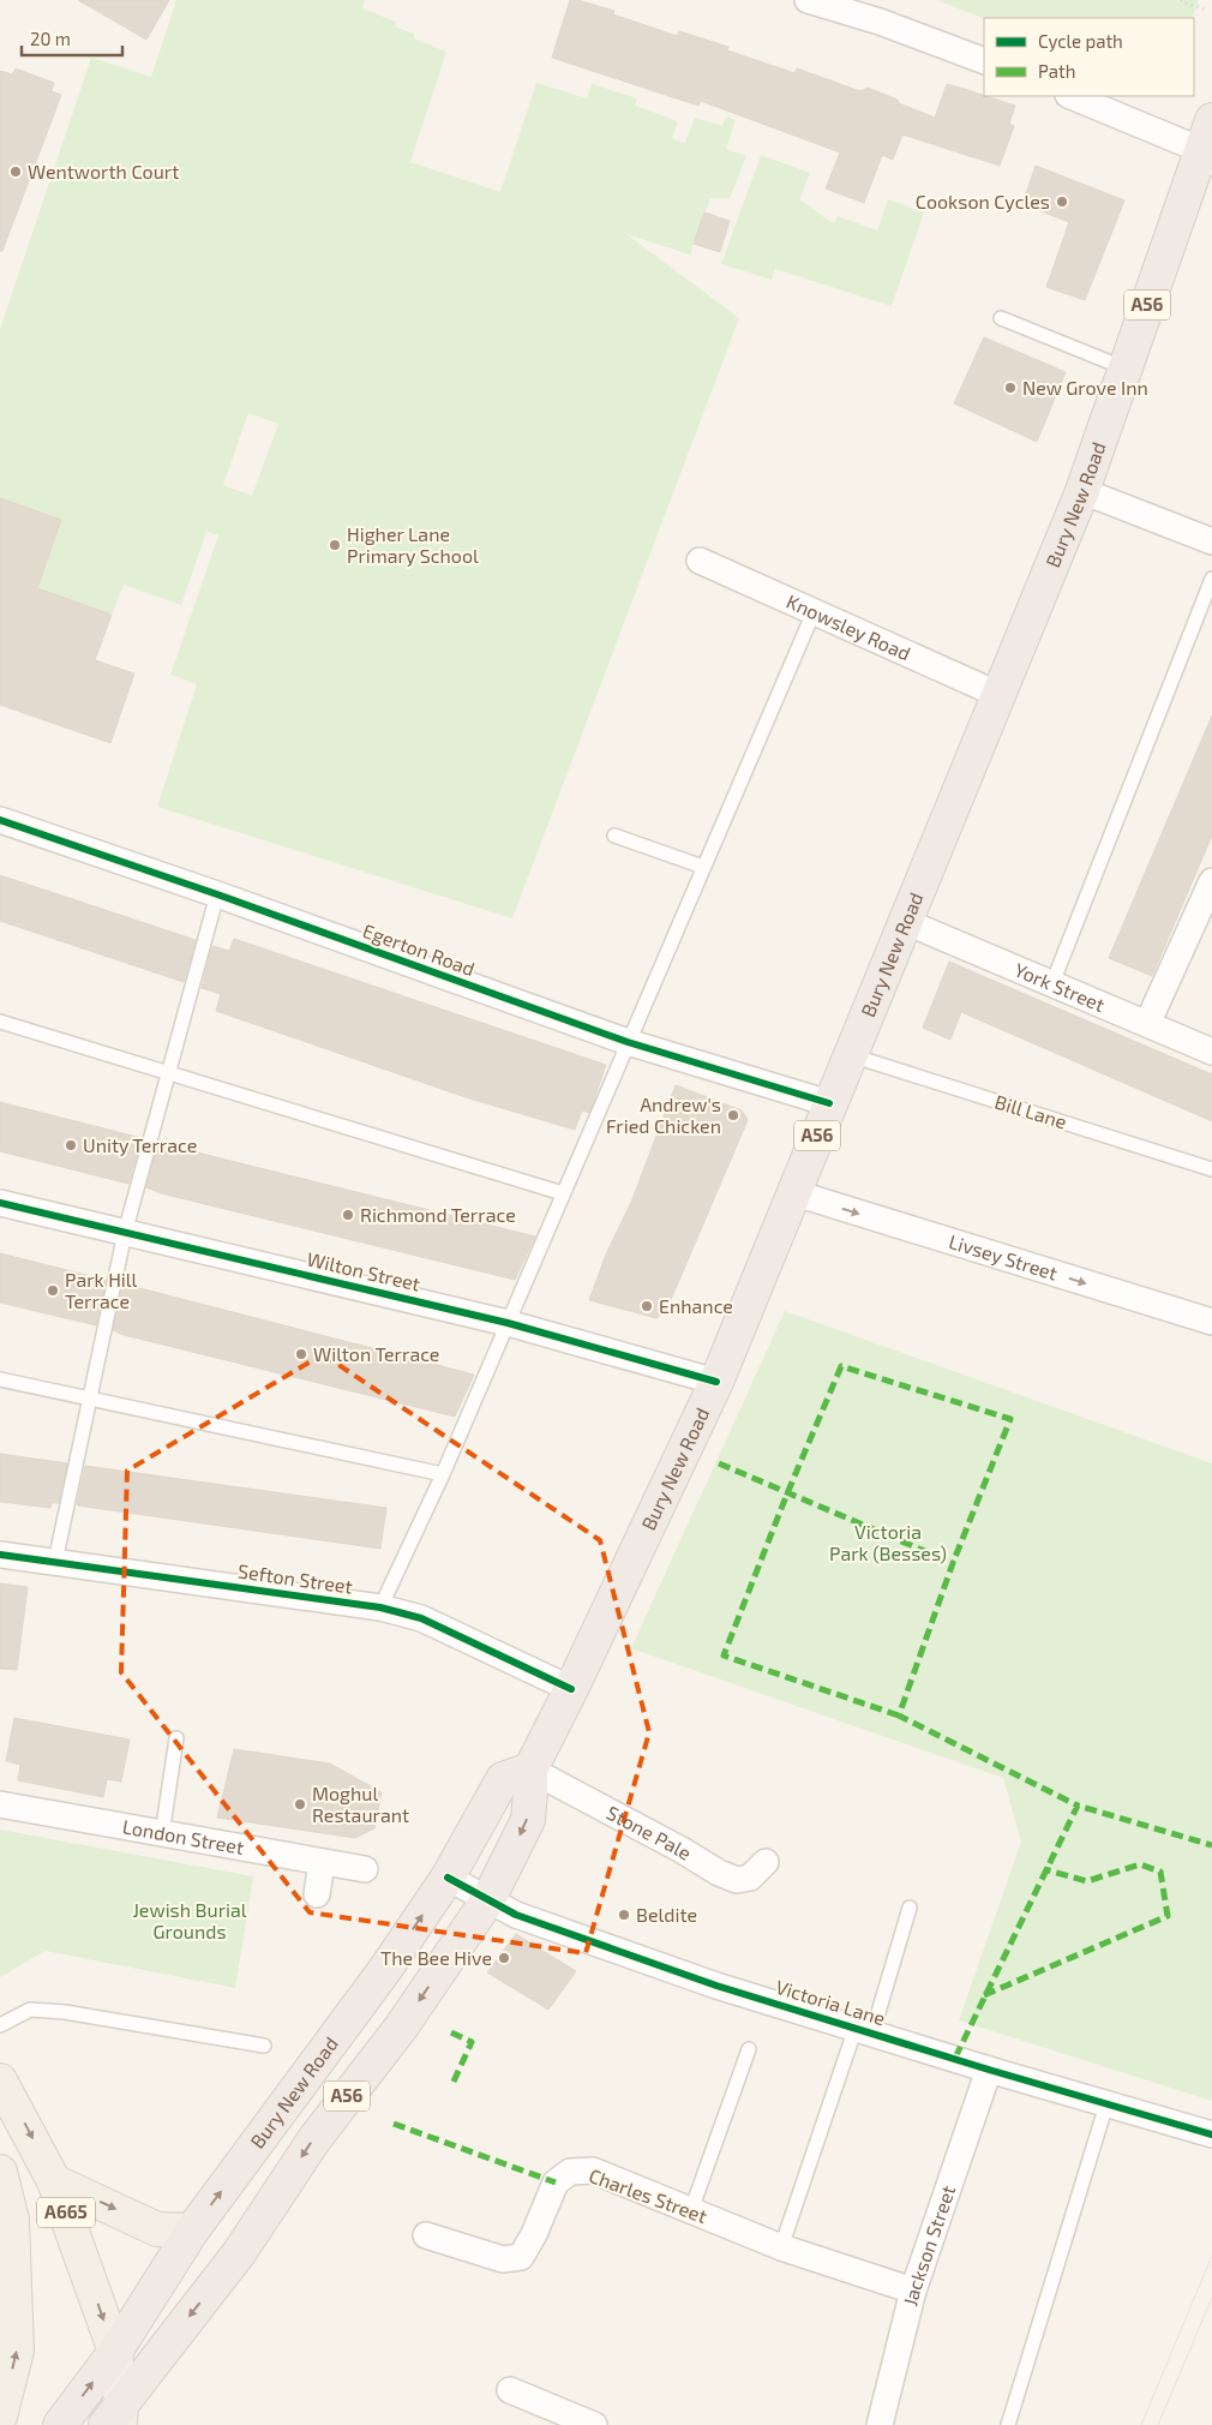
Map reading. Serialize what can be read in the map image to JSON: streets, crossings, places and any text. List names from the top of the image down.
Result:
{
  "streets": {
    "highway": ["A56", "Bury New Road"],
    "main road": ["A665"],
    "street": [
      "Knowsley Road",
      "Egerton Road",
      "York Street",
      "Livsey Street",
      "Wilton Street",
      "Sefton Street",
      "Stone Pale",
      "London Street",
      "Victoria Lane",
      "Charles Street",
      "Jackson Street"
    ],
    "lane": ["Bill Lane"]
  },
  "crossings": [
    ["Bury New Road", "Knowsley Road"],
    ["Bury New Road", "Egerton Road"],
    ["Bury New Road", "York Street"],
    ["Bury New Road", "Bill Lane"],
    ["Bury New Road", "Livsey Street"],
    ["Bury New Road", "Wilton Street"],
    ["Bury New Road", "Sefton Street"],
    ["Bury New Road", "Stone Pale"],
    ["Bury New Road", "Victoria Lane"],
    ["Bury New Road", "A665"],
    ["Victoria Lane", "Jackson Street"],
    ["Charles Street", "Jackson Street"]
  ],
  "one_way": ["Livsey Street"],
  "parks": ["Victoria Park (Besses)", "Jewish Burial Grounds"],
  "places": [
    "Wentworth Court",
    "Cookson Cycles",
    "New Grove Inn",
    "Higher Lane Primary School",
    "Andrew's Fried Chicken",
    "Unity Terrace",
    "Richmond Terrace",
    "Park Hill Terrace",
    "Enhance",
    "Wilton Terrace",
    "Moghul Restaurant",
    "Beldite",
    "The Bee Hive"
  ],
  "legend": ["Cycle path", "Path"],
  "scale_bar": "20 m"
}
